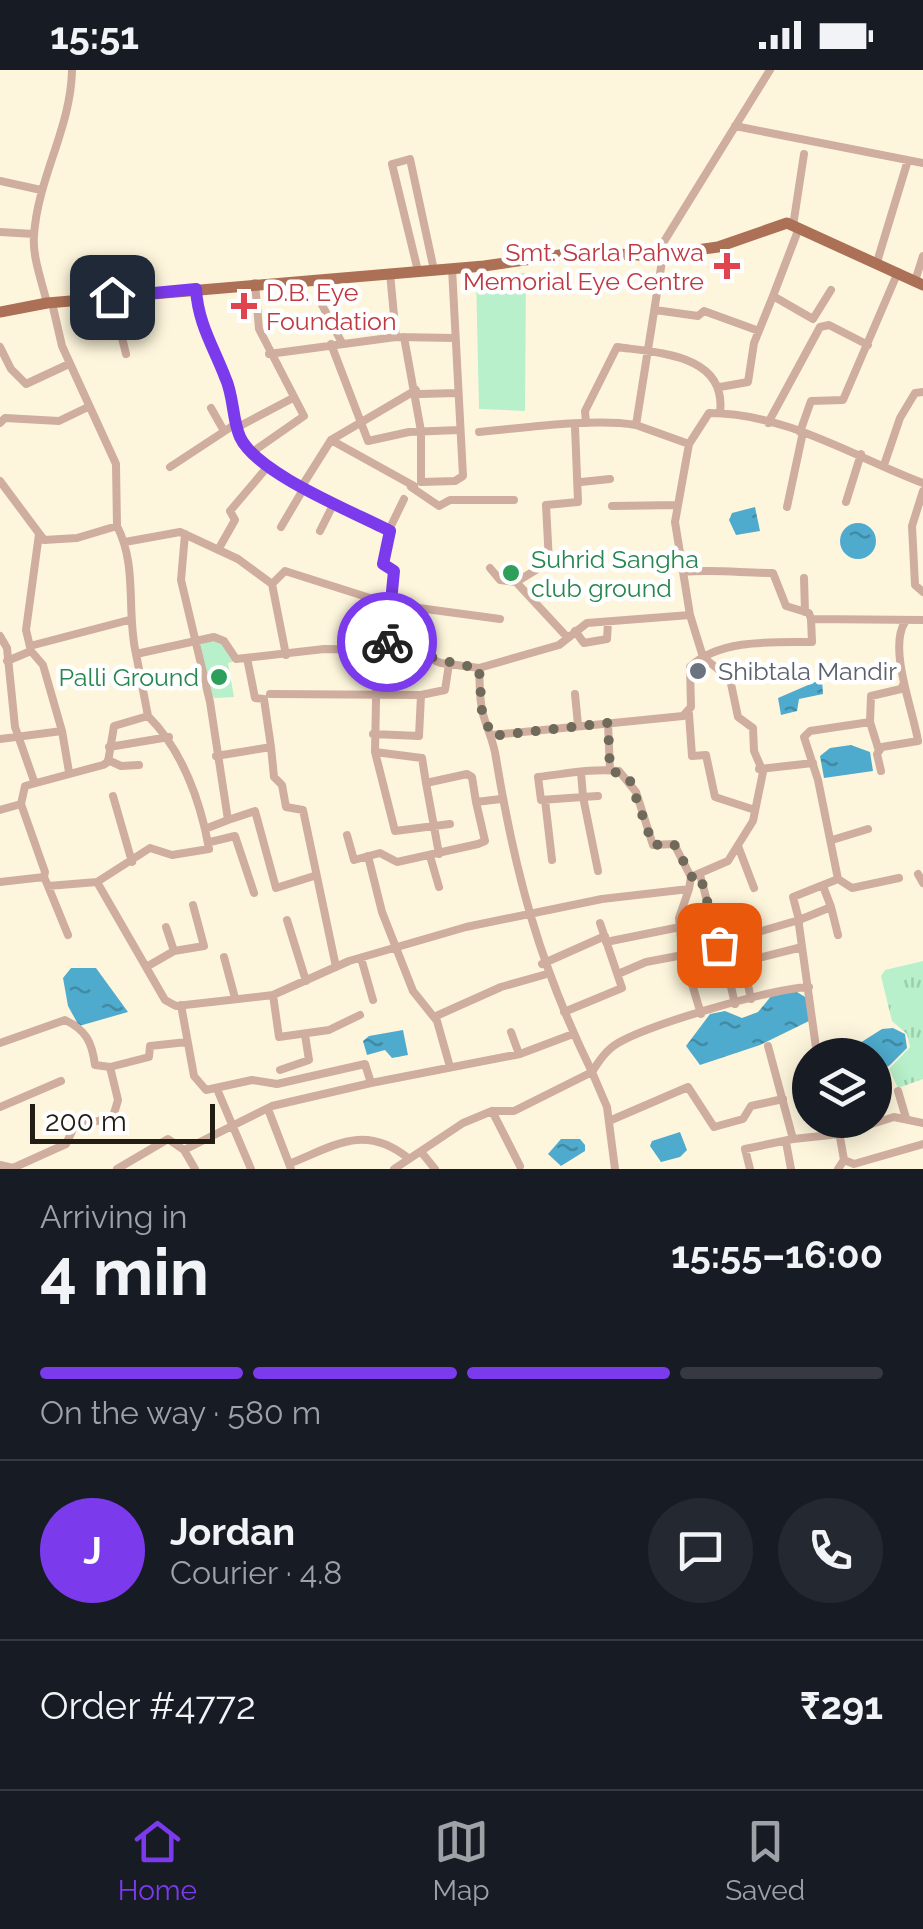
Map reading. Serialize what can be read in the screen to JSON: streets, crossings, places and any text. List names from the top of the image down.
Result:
{
  "places": {
    "health": ["Smt. Sarla Pahwa Memorial Eye Centre", "D.B. Eye Foundation"],
    "other": ["Suhrid Sangha club ground", "Shibtala Mandir", "Palli Ground"]
  },
  "scale_bar": "200 m",
  "page": {
    "status": "15:51",
    "scale": "200 m",
    "heading": ["4 min", "Arriving in", "15:55–16:00"],
    "panel": [
      "Jordan",
      "Courier · 4.8",
      "Order #4772",
      "₹291"
    ],
    "bar": "On the way · 580 m",
    "round": "J",
    "tabs": ["Home", "Map", "Saved"]
  }
}
